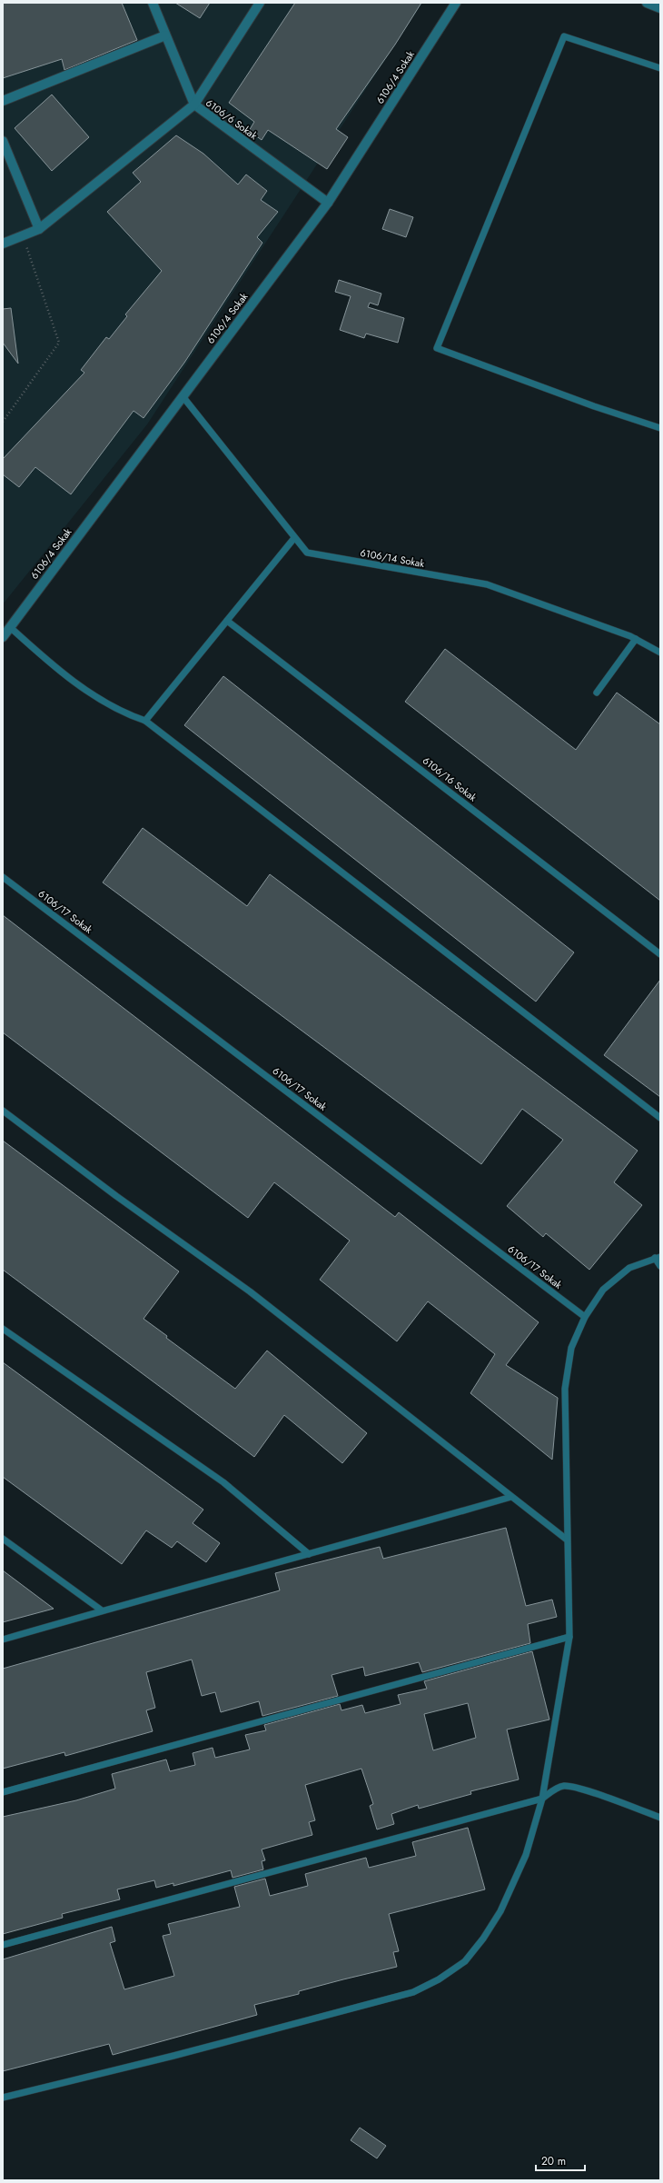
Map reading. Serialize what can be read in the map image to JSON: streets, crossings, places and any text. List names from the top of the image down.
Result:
{
  "streets": {
    "street": ["6106/4 Sokak", "6106/6 Sokak"],
    "lane": ["6106/14 Sokak", "6106/16 Sokak", "6106/17 Sokak"]
  },
  "crossings": [
    ["6106/4 Sokak", "6106/6 Sokak"],
    ["6106/4 Sokak", "6106/14 Sokak"]
  ],
  "scale_bar": "20 m"
}
